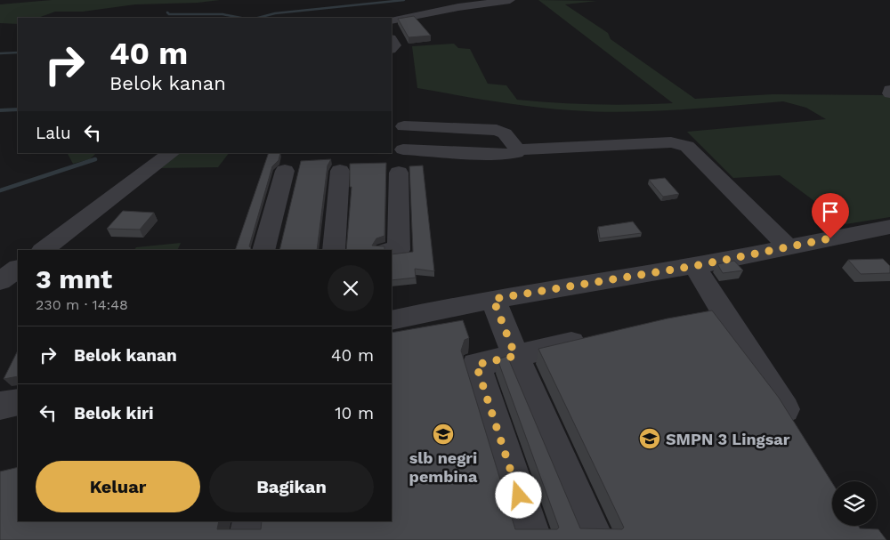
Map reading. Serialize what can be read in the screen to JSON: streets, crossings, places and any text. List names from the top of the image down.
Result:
{
  "places": {
    "school or university": ["slb negri pembina", "SMPN 3 Lingsar"]
  },
  "page": {
    "turn": ["40 m", "Belok kanan"],
    "then": "Lalu",
    "heading": ["3 mnt", "230 m · 14:48"],
    "list": [
      {
        "name": "Belok kanan",
        "value": "40 m"
      },
      {
        "name": "Belok kiri",
        "value": "10 m"
      }
    ],
    "buttons": ["Keluar", "Bagikan"]
  }
}
